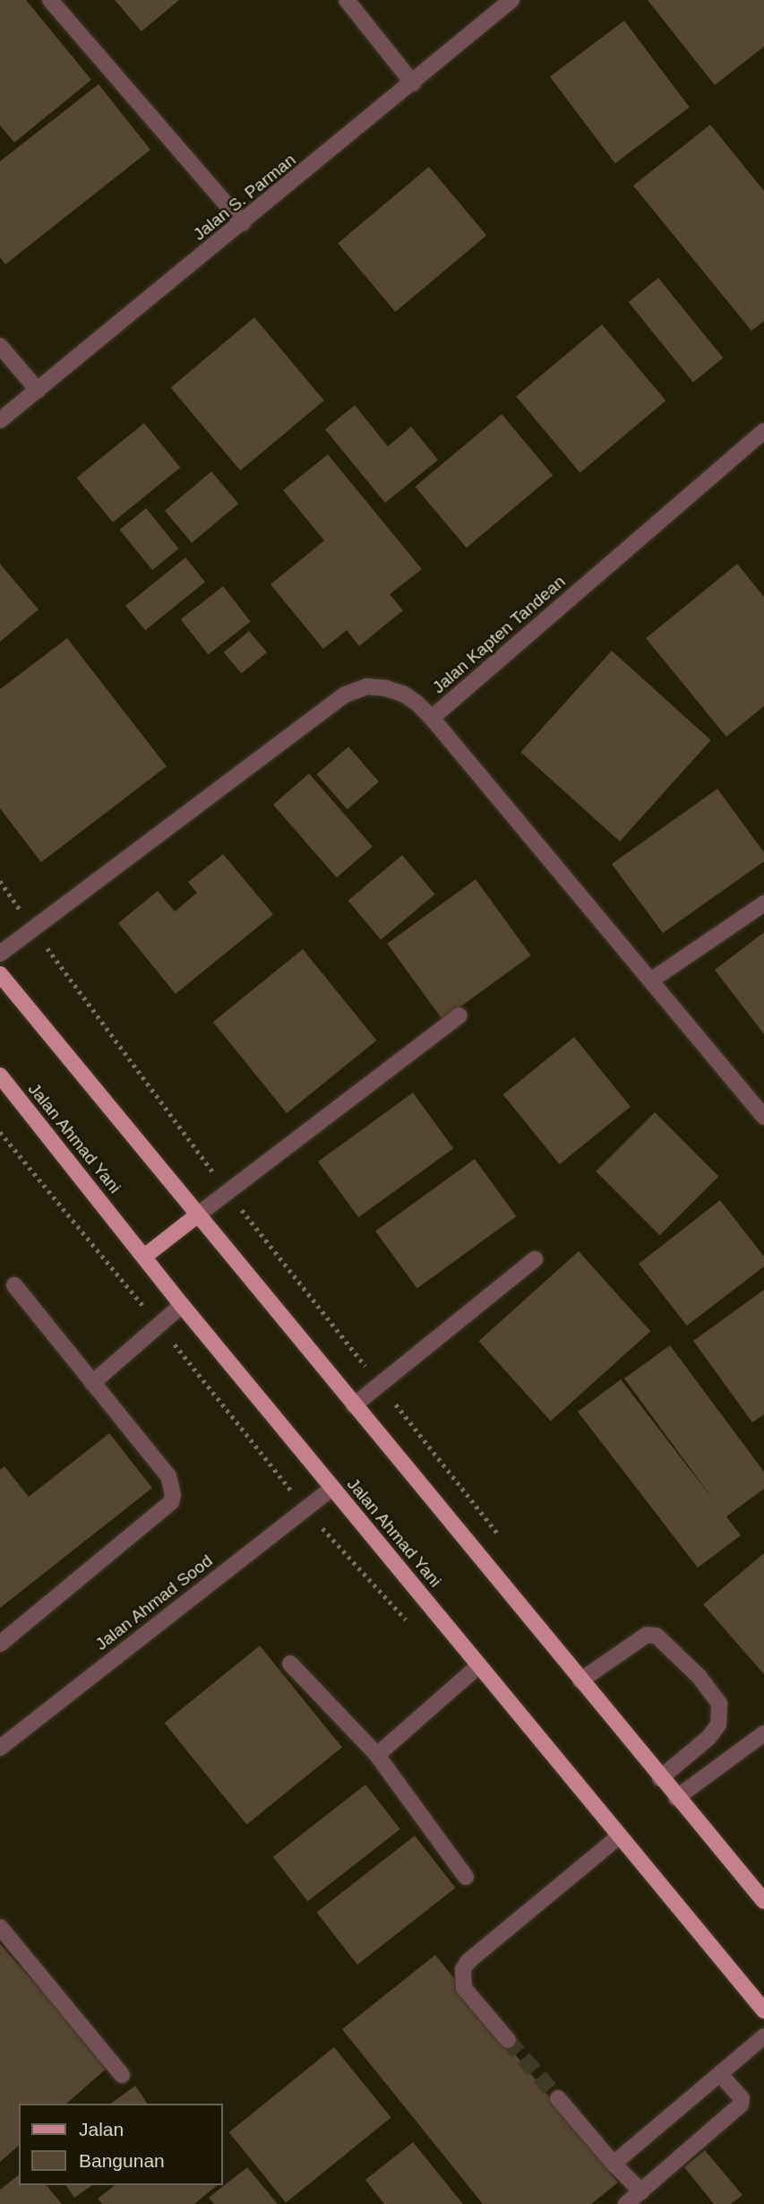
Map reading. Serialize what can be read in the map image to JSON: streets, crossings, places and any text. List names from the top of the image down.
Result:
{
  "streets": {
    "main road": ["Jalan Ahmad Yani"],
    "street": ["Jalan S. Parman", "Jalan Kapten Tandean", "Jalan Ahmad Sood"]
  },
  "crossings": [
    ["Jalan Ahmad Yani", "Jalan Ahmad Sood"]
  ],
  "legend": ["Jalan", "Bangunan"]
}
